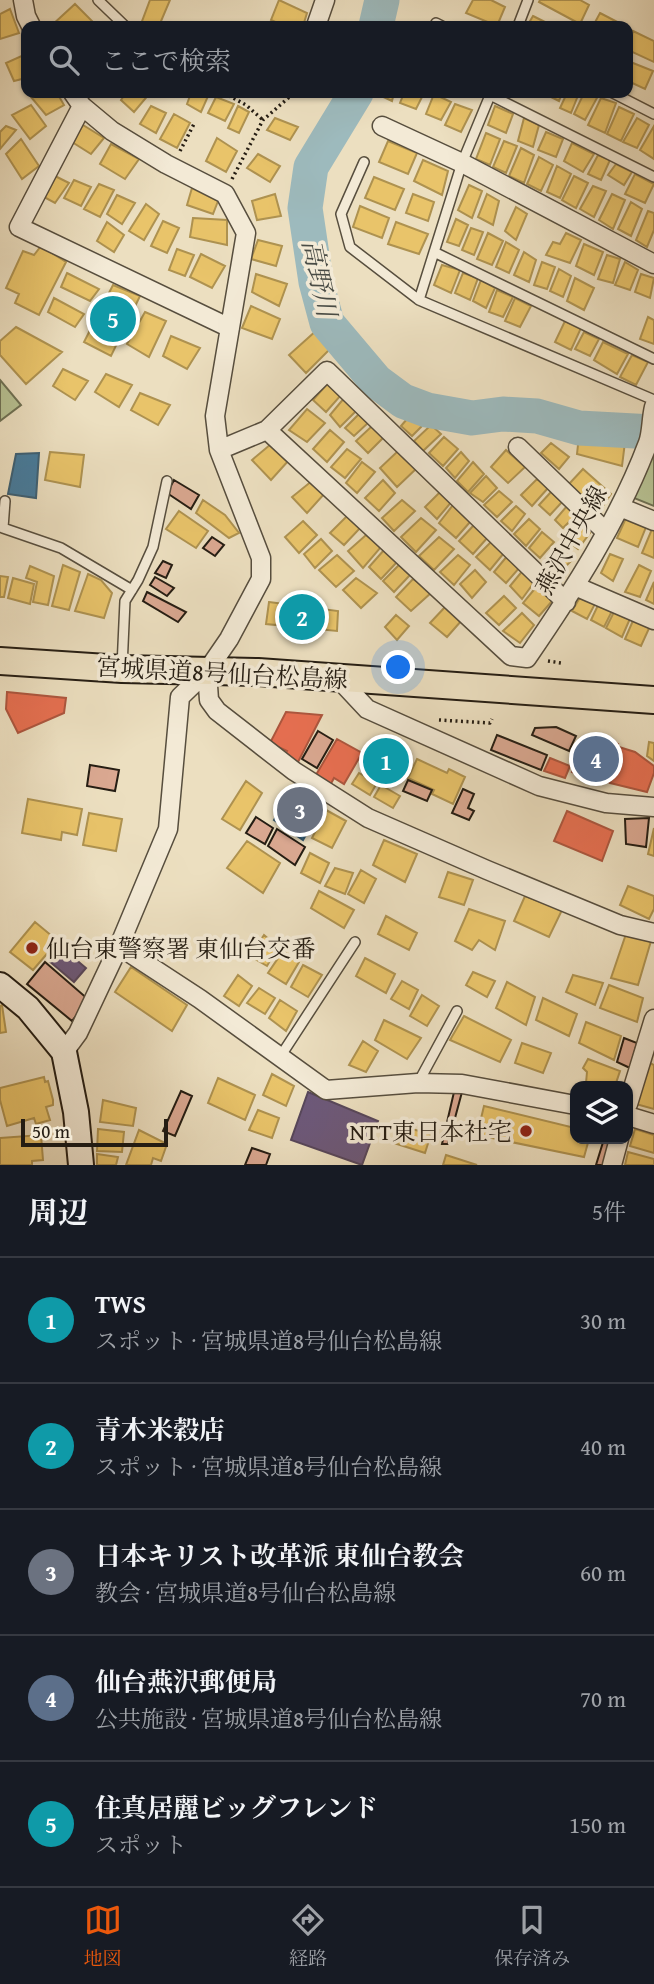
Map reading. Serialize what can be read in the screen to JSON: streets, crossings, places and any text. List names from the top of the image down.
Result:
{
  "streets": {
    "main road": ["宮城県道8号仙台松島線"],
    "street": ["燕沢中央線"]
  },
  "water": ["高野川"],
  "places": ["仙台東警察署 東仙台交番", "NTT東日本社宅"],
  "scale_bar": "50 m",
  "page": {
    "search": "ここで検索",
    "pins": [
      "5",
      "2",
      "4",
      "1",
      "3"
    ],
    "scale": "50 m",
    "heading": ["周辺", "5件"],
    "list": [
      {
        "mark": "1",
        "name": "TWS",
        "note": "スポット · 宮城県道8号仙台松島線",
        "value": "30 m"
      },
      {
        "mark": "2",
        "name": "青木米穀店",
        "note": "スポット · 宮城県道8号仙台松島線",
        "value": "40 m"
      },
      {
        "mark": "3",
        "name": "日本キリスト改革派 東仙台教会",
        "note": "教会 · 宮城県道8号仙台松島線",
        "value": "60 m"
      },
      {
        "mark": "4",
        "name": "仙台燕沢郵便局",
        "note": "公共施設 · 宮城県道8号仙台松島線",
        "value": "70 m"
      },
      {
        "mark": "5",
        "name": "住真居麗ビッグフレンド",
        "note": "スポット",
        "value": "150 m"
      }
    ],
    "nav": ["地図", "経路", "保存済み"]
  }
}
